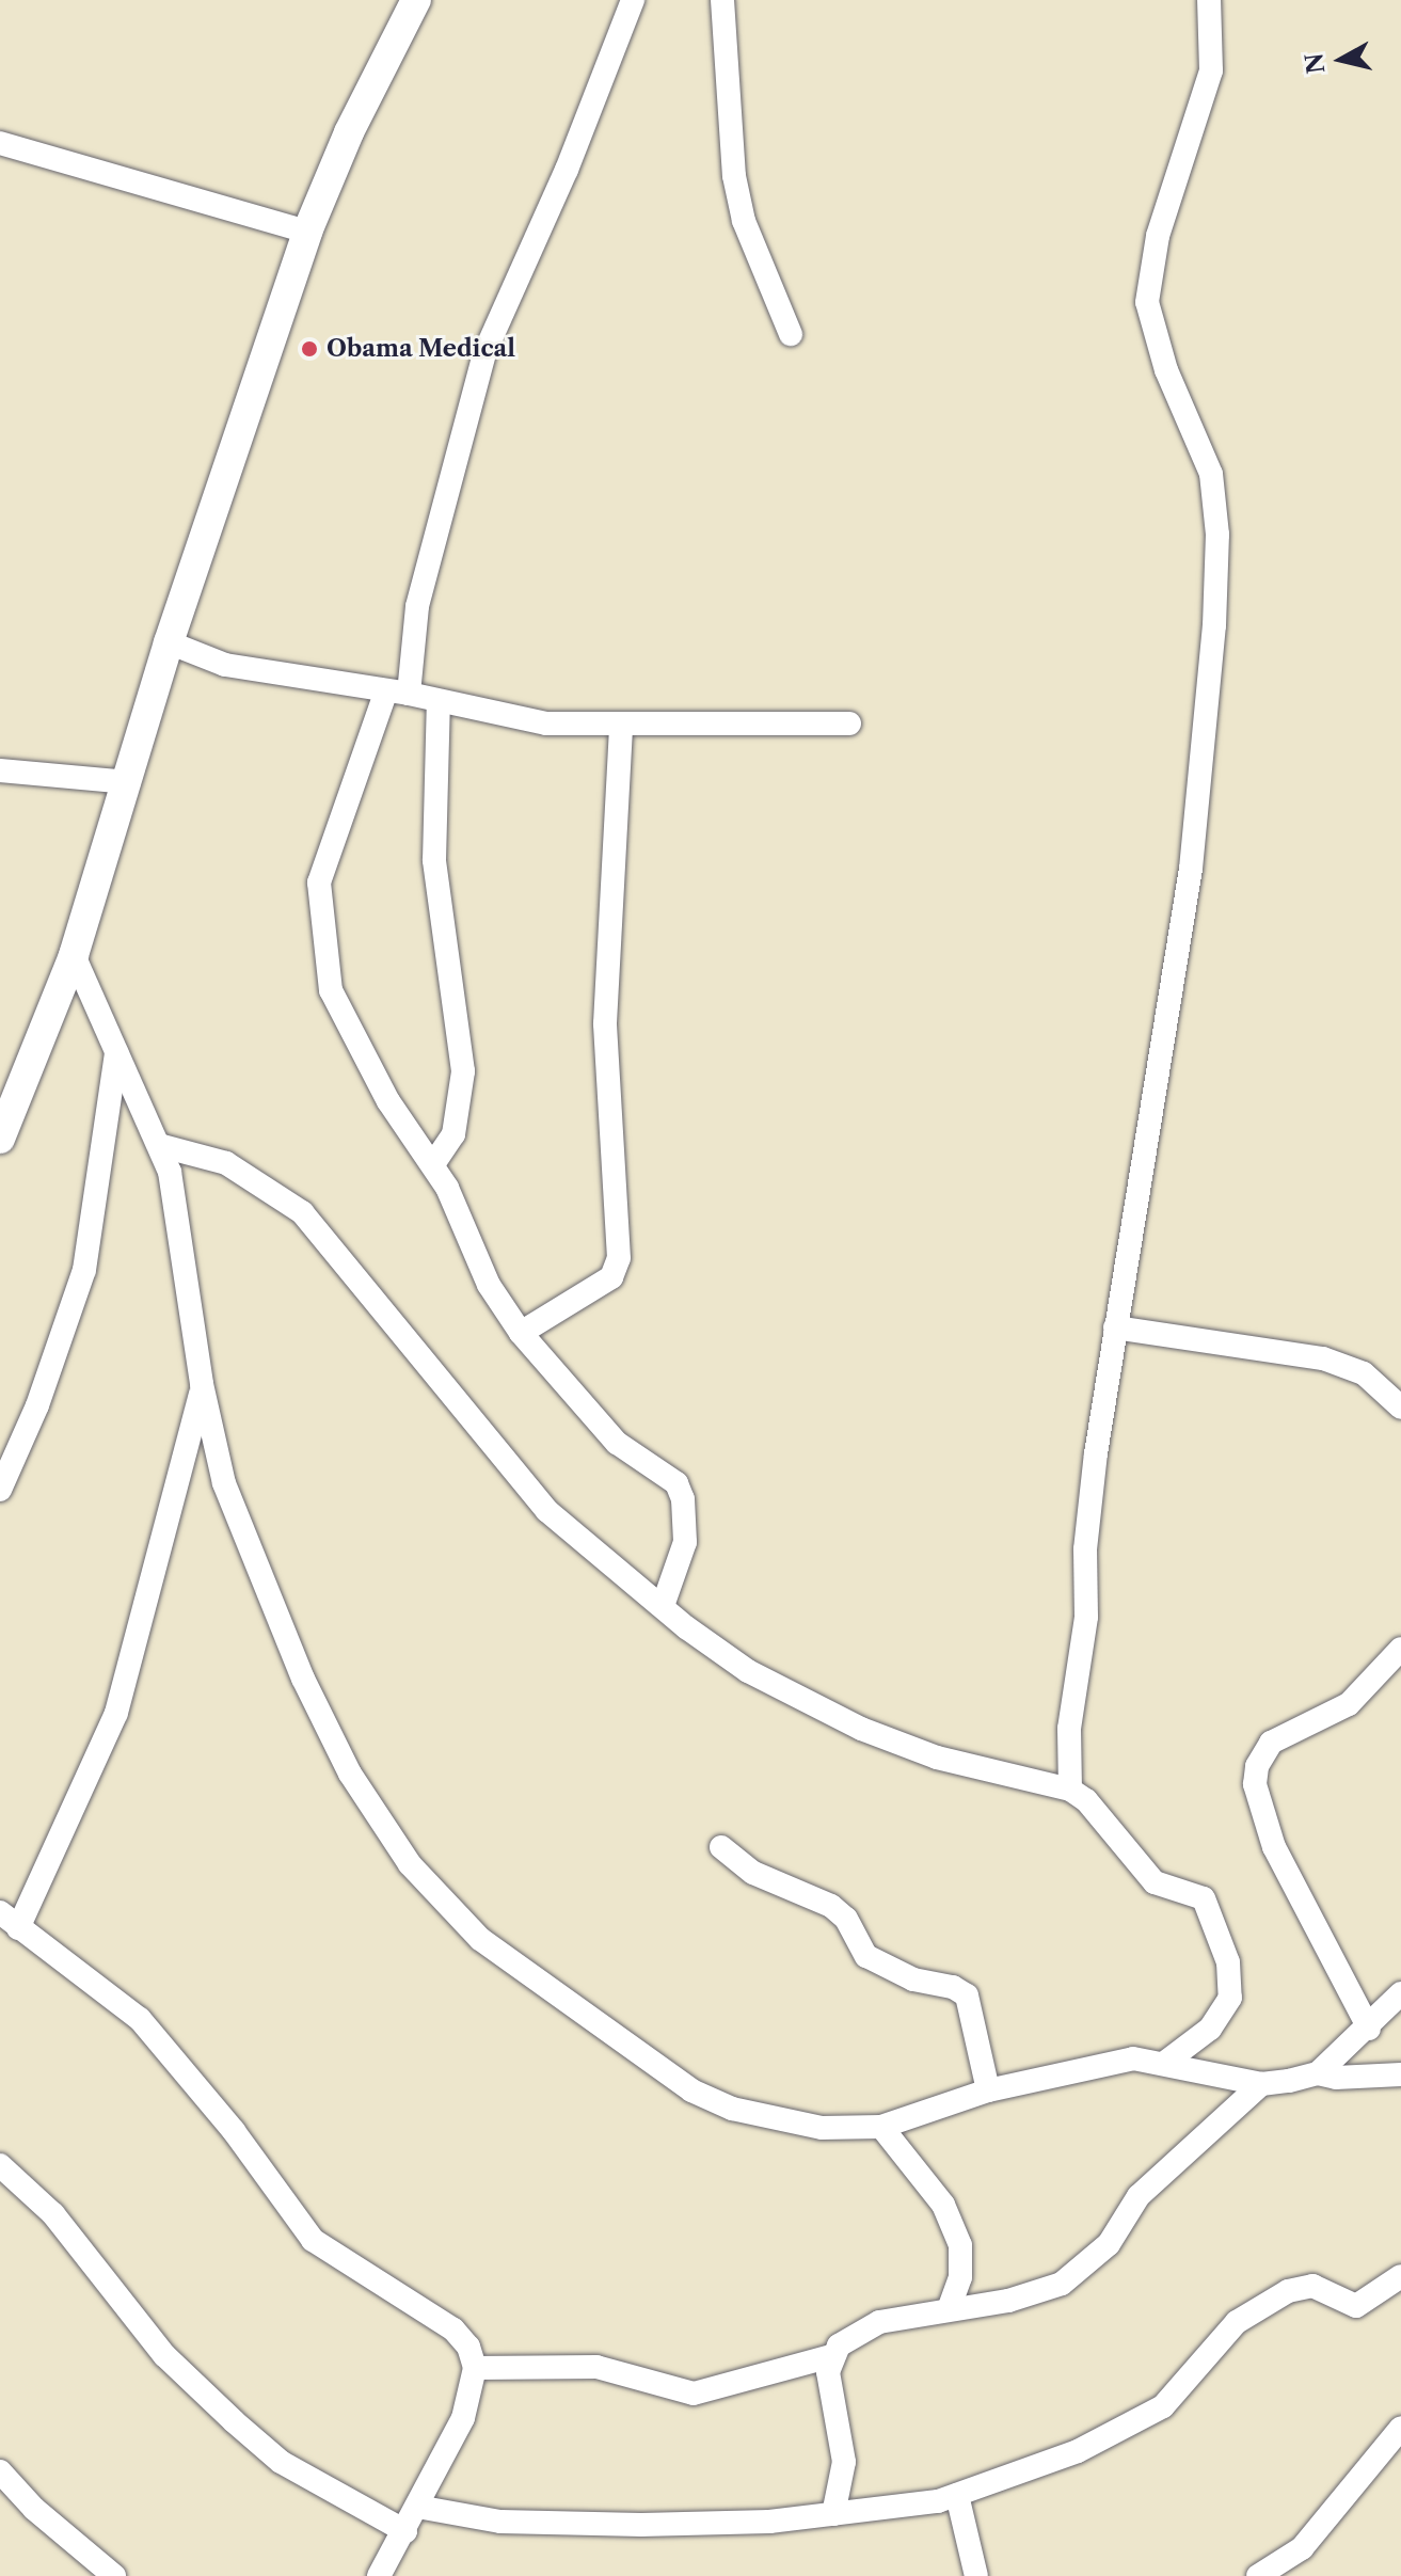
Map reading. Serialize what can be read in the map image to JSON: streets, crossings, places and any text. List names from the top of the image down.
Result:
{
  "places": ["Obama Medical"],
  "north": "left"
}
